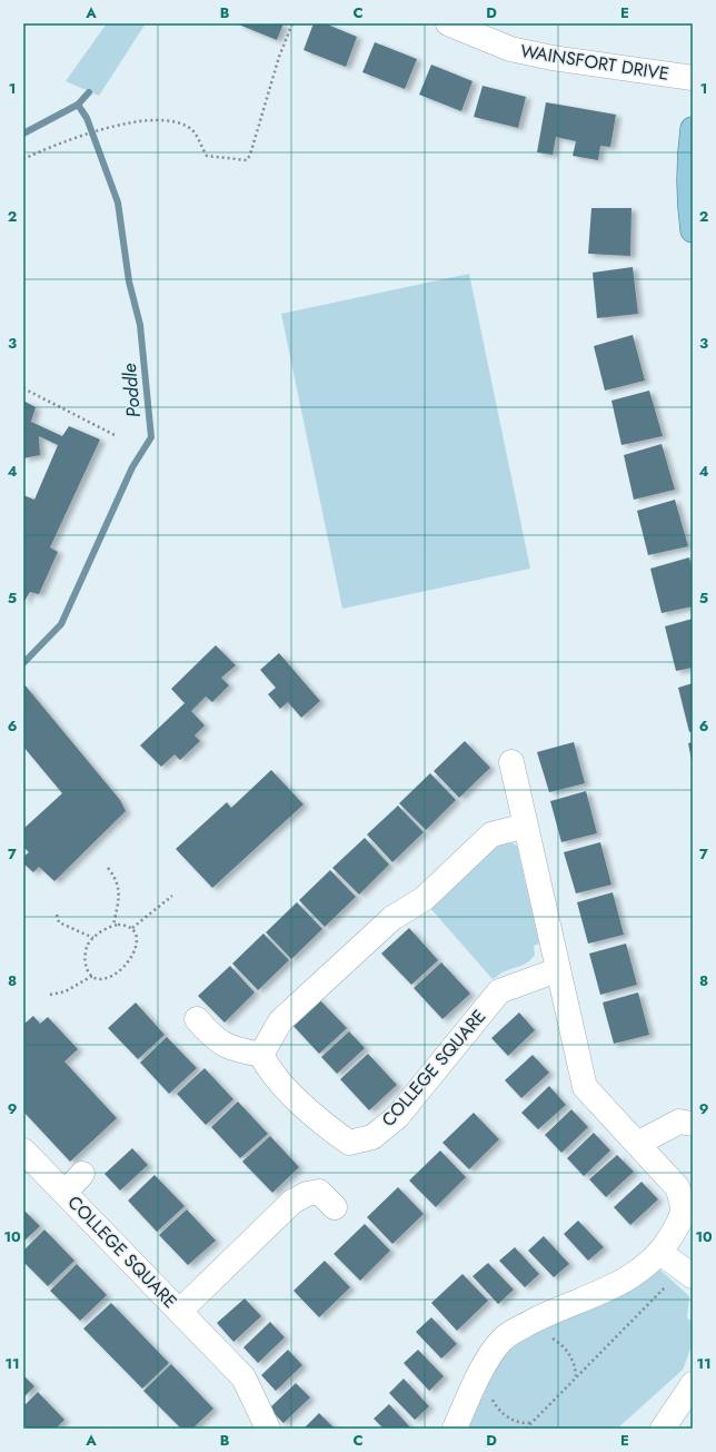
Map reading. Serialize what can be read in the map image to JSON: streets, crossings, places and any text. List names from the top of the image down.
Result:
{
  "streets": {
    "street": ["WAINSFORT DRIVE", "COLLEGE SQUARE"]
  },
  "water": ["Poddle"],
  "grid": {
    "columns": [
      "A",
      "B",
      "C",
      "D",
      "E"
    ],
    "rows": [
      "1",
      "2",
      "3",
      "4",
      "5",
      "6",
      "7",
      "8",
      "9",
      "10",
      "11"
    ]
  }
}
